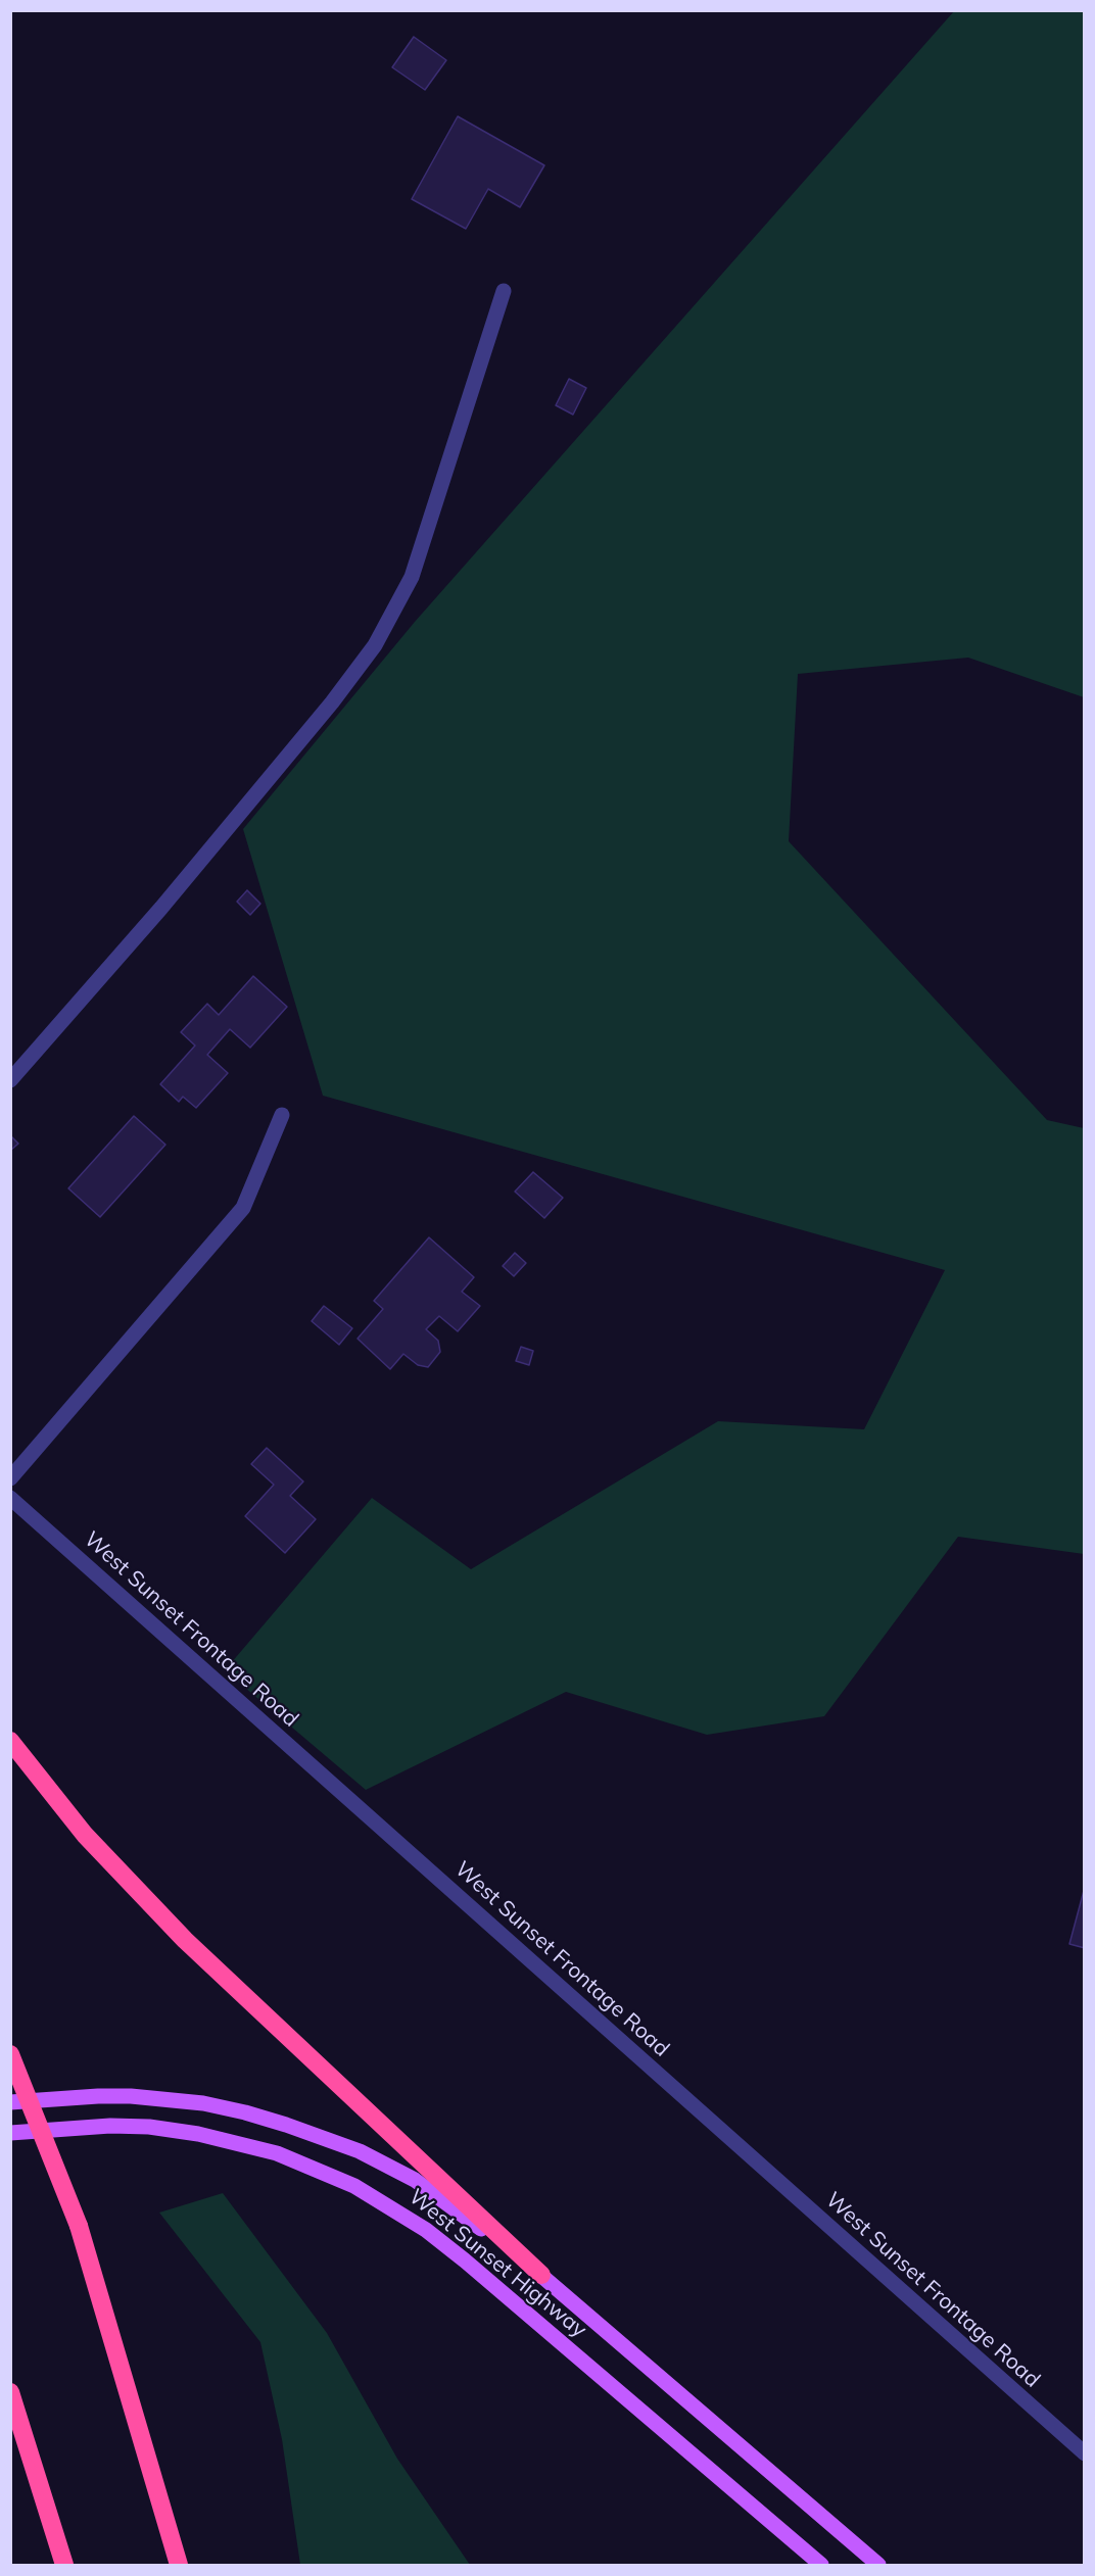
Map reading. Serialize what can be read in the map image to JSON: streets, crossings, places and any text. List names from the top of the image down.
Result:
{
  "streets": {
    "main road": ["West Sunset Highway"],
    "street": ["West Sunset Frontage Road"]
  }
}
